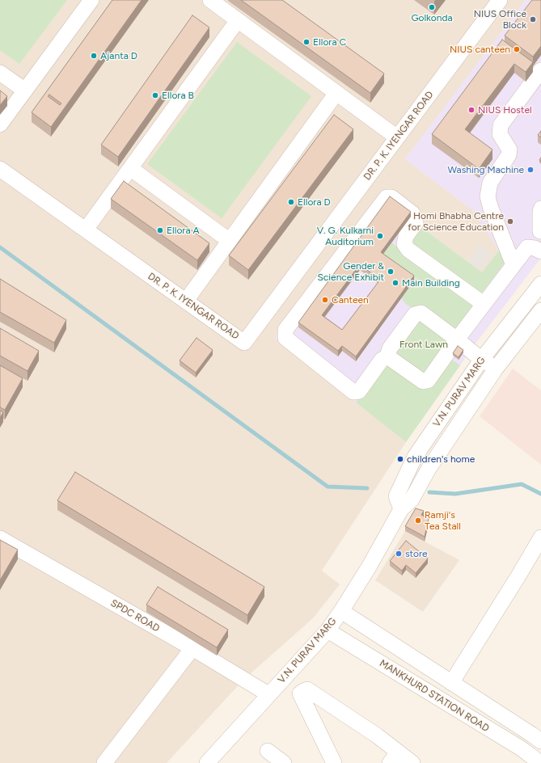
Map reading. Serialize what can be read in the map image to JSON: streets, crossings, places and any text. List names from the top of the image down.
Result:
{
  "streets": {
    "street": [
      "DR. P. K. IYENGAR ROAD",
      "V.N. PURAV MARG",
      "SPDC ROAD",
      "MANKHURD STATION ROAD"
    ]
  },
  "crossings": [
    ["V.N. PURAV MARG", "SPDC ROAD"],
    ["V.N. PURAV MARG", "MANKHURD STATION ROAD"]
  ],
  "parks": ["Front Lawn"],
  "places": [
    "Golkonda",
    "NIUS Office Block",
    "Ellora C",
    "NIUS canteen",
    "Ajanta D",
    "Ellora B",
    "NIUS Hostel",
    "Washing Machine",
    "Ellora D",
    "Homi Bhabha Centre for Science Education",
    "Ellora A",
    "V. G. Kulkarni Auditorium",
    "Gender & Science Exhibit",
    "Main Building",
    "Canteen",
    "children's home",
    "Ramji's Tea Stall",
    "store"
  ]
}
